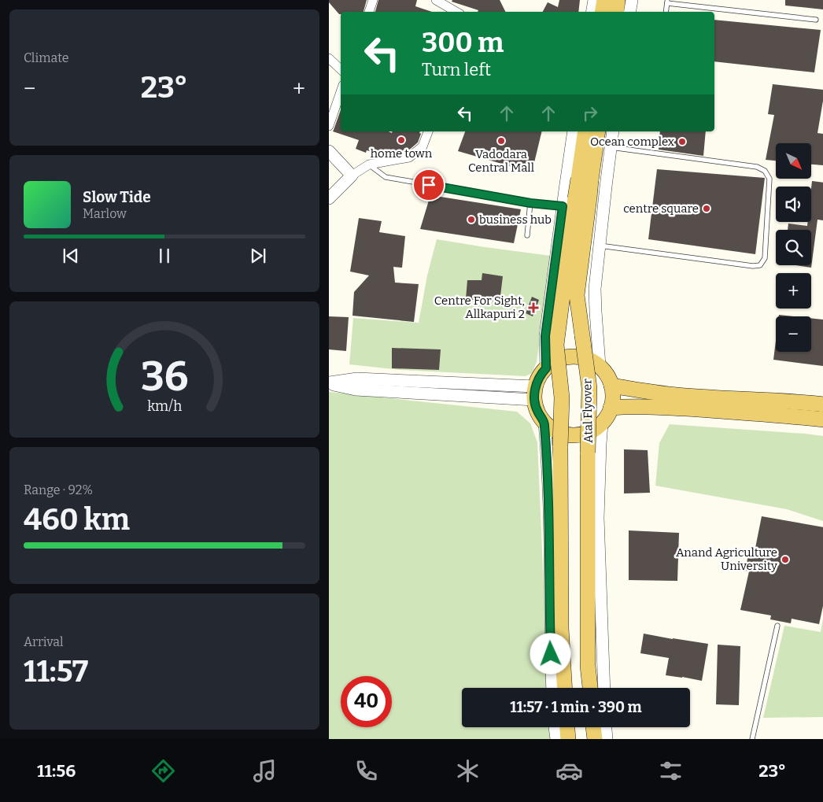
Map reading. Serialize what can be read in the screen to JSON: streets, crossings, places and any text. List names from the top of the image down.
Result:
{
  "streets": {
    "main road": ["Atal Flyover"]
  },
  "places": {
    "other": [
      "home town",
      "Vadodara Central Mall",
      "Ocean complex",
      "centre square",
      "business hub",
      "Anand Agriculture University"
    ],
    "health": ["Centre For Sight, Allkapuri 2"]
  },
  "north": "bottom right",
  "page": {
    "tile": [
      "Climate",
      ["Range · 92%", "460 km"],
      ["Arrival", "11:57"]
    ],
    "turn": ["300 m", "Turn left"],
    "heat": ["−", "23°", "+"],
    "map_buttons": ["+", "−"],
    "song": ["Slow Tide", "Marlow"],
    "limit": "40",
    "trip": "11:57 · 1 min · 390 m",
    "tabs": ["11:56", "23°"],
    "gauge": ["36", "km/h"]
  }
}
